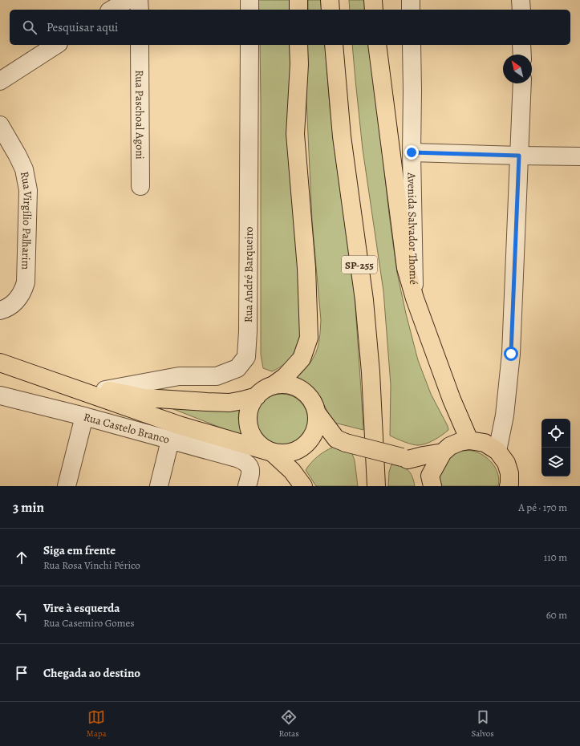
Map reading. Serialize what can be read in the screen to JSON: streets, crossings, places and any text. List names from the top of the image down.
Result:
{
  "streets": {
    "main road": ["SP-255"],
    "street": [
      "Rua Paschoal Agoni",
      "Rua Virgílio Palharim",
      "Avenida Salvador Thomé",
      "Rua André Barqueiro",
      "Rua Castelo Branco"
    ]
  },
  "north": "top left",
  "page": {
    "search": "Pesquisar aqui",
    "heading": ["3 min", "A pé · 170 m"],
    "list": [
      ["Siga em frente", "Rua Rosa Vinchi Périco", "110 m"],
      ["Vire à esquerda", "Rua Casemiro Gomes", "60 m"],
      "Chegada ao destino"
    ],
    "nav": ["Mapa", "Rotas", "Salvos"]
  }
}
